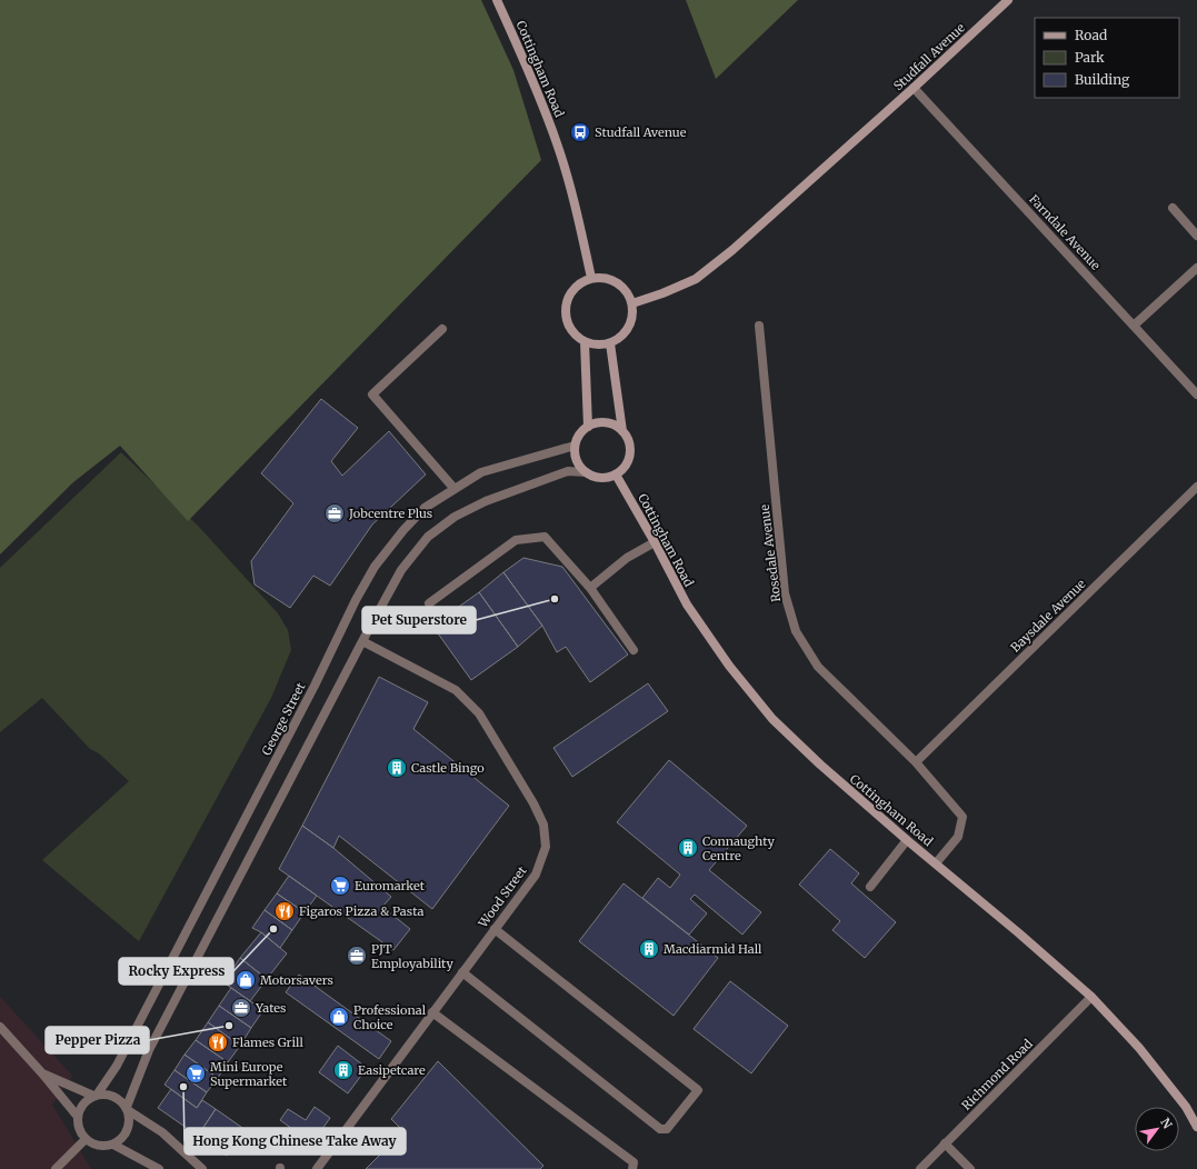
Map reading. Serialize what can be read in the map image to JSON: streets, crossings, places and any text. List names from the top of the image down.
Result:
{
  "streets": {
    "street": [
      "Studfall Avenue",
      "Cottingham Road",
      "Farndale Avenue",
      "Rosedale Avenue",
      "Baysdale Avenue",
      "George Street",
      "Wood Street",
      "Richmond Road"
    ]
  },
  "crossings": [
    ["Studfall Avenue", "Cottingham Road"],
    ["Studfall Avenue", "Farndale Avenue"],
    ["Cottingham Road", "Rosedale Avenue"],
    ["Cottingham Road", "George Street"],
    ["Cottingham Road", "Richmond Road"],
    ["Rosedale Avenue", "Baysdale Avenue"]
  ],
  "places": {
    "bus stop": ["Studfall Avenue"],
    "office": ["Jobcentre Plus", "PJT Employability", "Yates"],
    "other": [
      "Pet Superstore",
      "Rocky Express",
      "Pepper Pizza",
      "Hong Kong Chinese Take Away"
    ],
    "building": [
      "Castle Bingo",
      "Connaughty Centre",
      "Macdiarmid Hall",
      "Easipetcare"
    ],
    "supermarket": ["Euromarket", "Mini Europe Supermarket"],
    "restaurant": ["Figaros Pizza & Pasta", "Flames Grill"],
    "shop": ["Motorsavers", "Professional Choice"]
  },
  "legend": ["Road", "Park", "Building"],
  "north": "top right"
}
